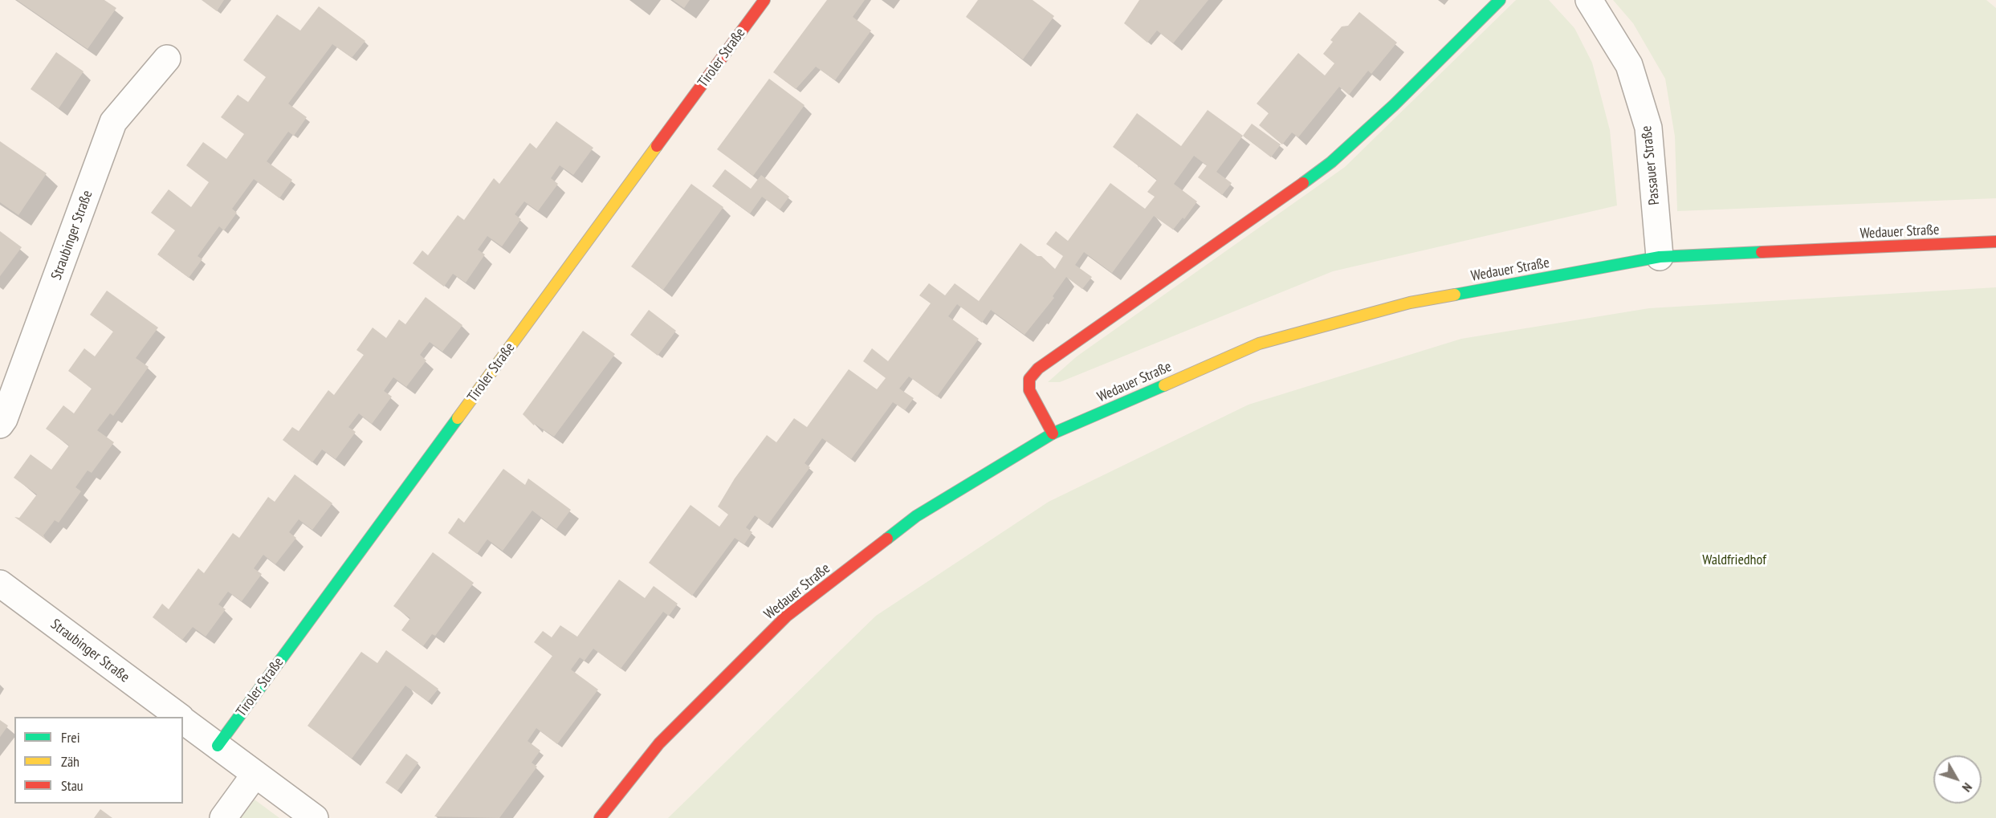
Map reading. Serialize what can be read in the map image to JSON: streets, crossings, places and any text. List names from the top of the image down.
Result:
{
  "streets": {
    "street": [
      "Tiroler Straße",
      "Passauer Straße",
      "Wedauer Straße",
      "Straubinger Straße"
    ]
  },
  "crossings": [
    ["Tiroler Straße", "Straubinger Straße"],
    ["Passauer Straße", "Wedauer Straße"]
  ],
  "parks": ["Waldfriedhof"],
  "legend": ["Frei", "Zäh", "Stau"],
  "north": "bottom right"
}
